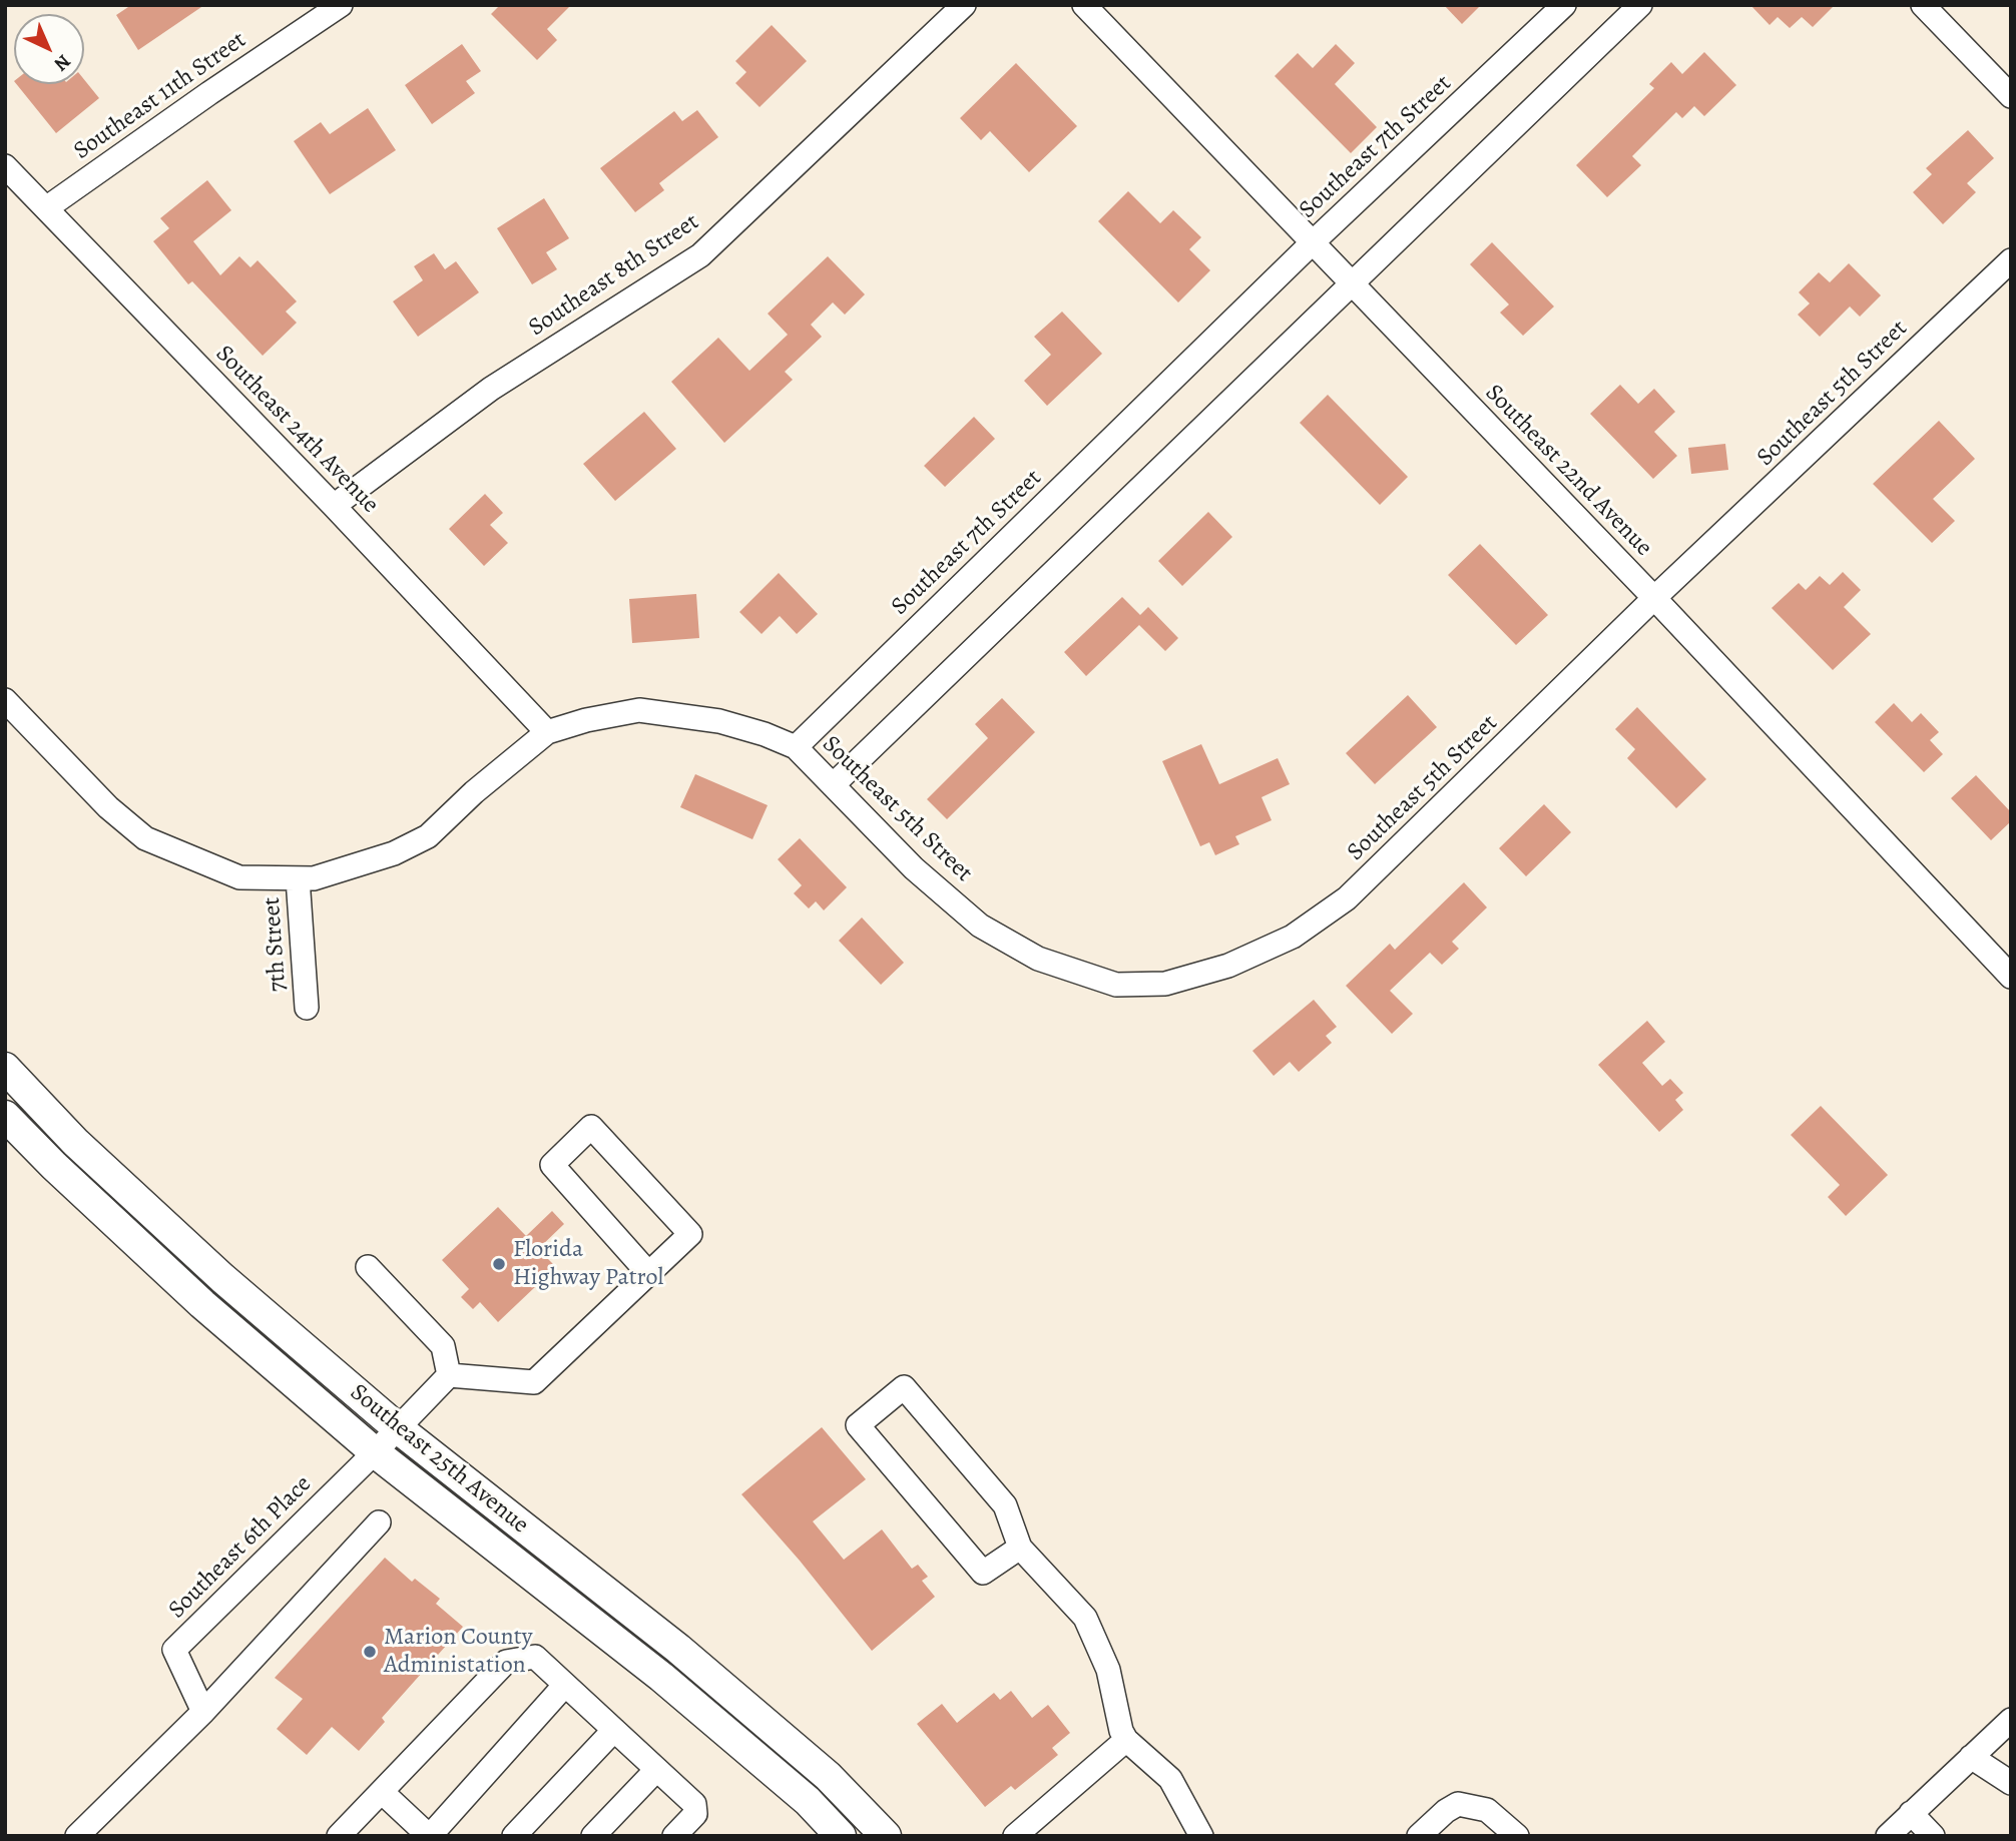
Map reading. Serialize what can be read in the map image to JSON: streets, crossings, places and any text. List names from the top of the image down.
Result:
{
  "streets": {
    "main road": ["Southeast 25th Avenue"],
    "street": [
      "Southeast 11th Street",
      "Southeast 7th Street",
      "Southeast 8th Street",
      "Southeast 5th Street",
      "Southeast 24th Avenue",
      "Southeast 22nd Avenue",
      "7th Street",
      "Southeast 6th Place"
    ]
  },
  "crossings": [
    ["Southeast 11th Street", "Southeast 24th Avenue"],
    ["Southeast 7th Street", "Southeast 5th Street"],
    ["Southeast 7th Street", "Southeast 22nd Avenue"],
    ["Southeast 8th Street", "Southeast 24th Avenue"],
    ["Southeast 5th Street", "Southeast 22nd Avenue"],
    ["Southeast 25th Avenue", "Southeast 6th Place"]
  ],
  "places": ["Florida Highway Patrol", "Marion County Administation"],
  "north": "bottom right"
}
